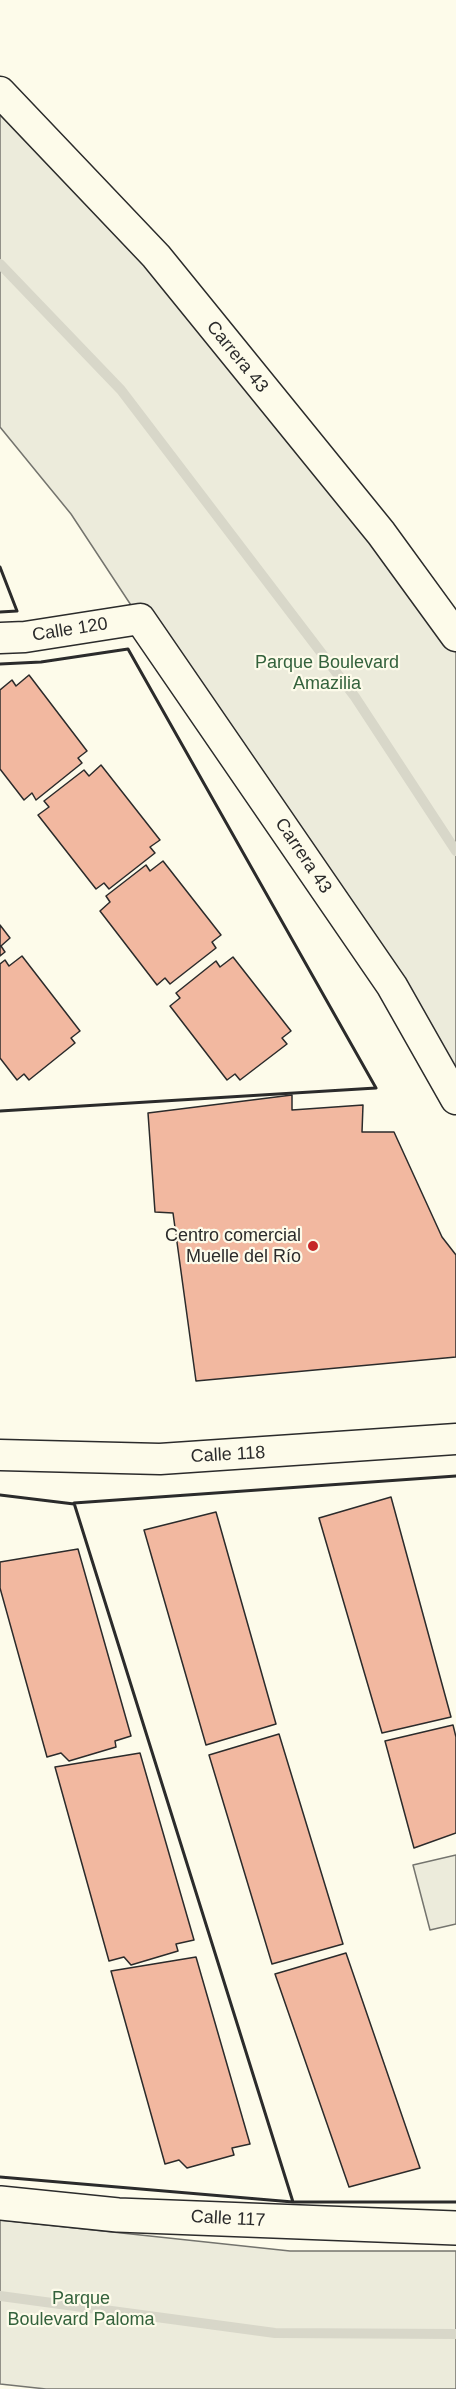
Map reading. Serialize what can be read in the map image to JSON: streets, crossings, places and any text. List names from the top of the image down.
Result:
{
  "streets": {
    "street": [
      "Carrera 43",
      "Calle 120",
      "Calle 118",
      "Calle 117"
    ]
  },
  "crossings": [
    ["Carrera 43", "Calle 120"]
  ],
  "parks": ["Parque Boulevard Amazilia", "Parque Boulevard Paloma"],
  "places": ["Centro comercial Muelle del Río"]
}
